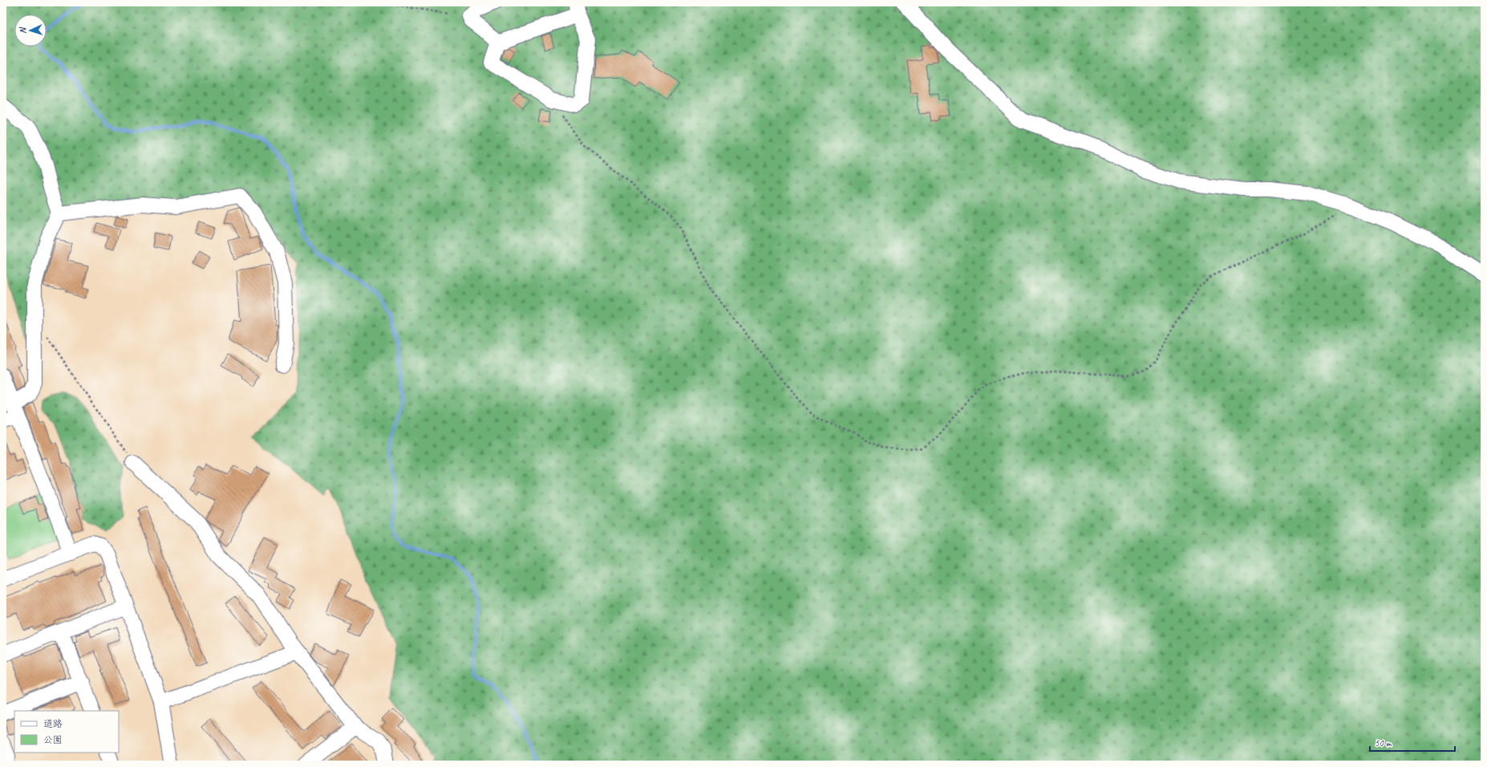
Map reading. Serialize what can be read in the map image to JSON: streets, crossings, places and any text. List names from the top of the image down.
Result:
{
  "legend": ["道路", "公園"],
  "scale_bar": "50 m",
  "north": "left"
}
